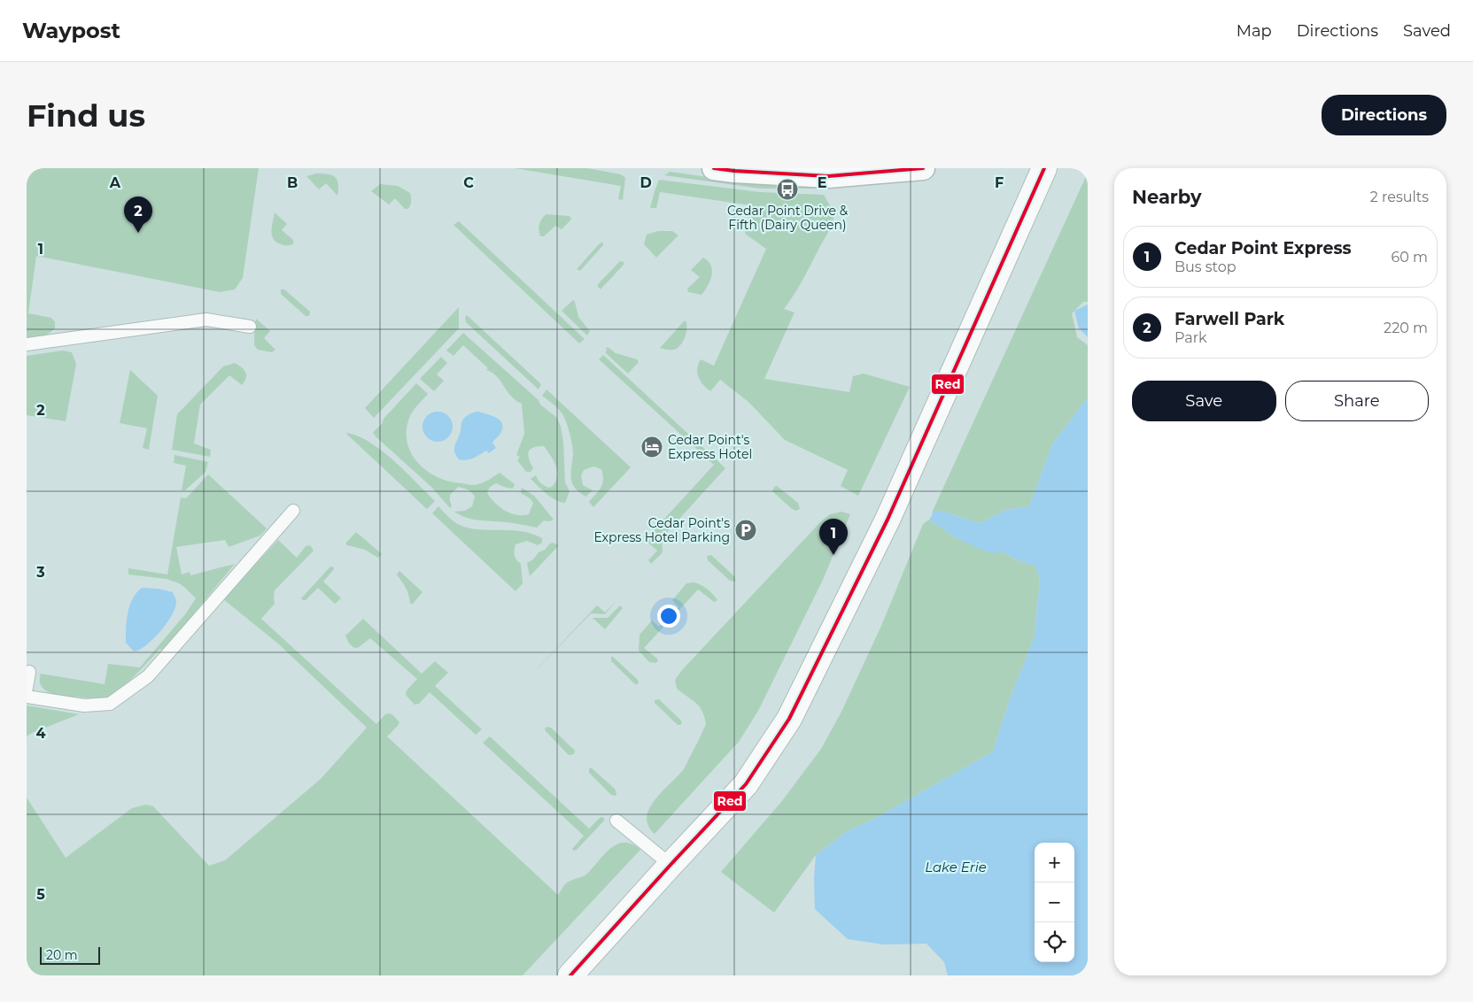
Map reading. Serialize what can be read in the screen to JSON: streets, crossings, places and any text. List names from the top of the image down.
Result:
{
  "water": ["Lake Erie"],
  "places": {
    "bus stop": ["Cedar Point Drive & Fifth (Dairy Queen)"],
    "hotel": ["Cedar Point's Express Hotel"],
    "parking": ["Cedar Point's Express Hotel Parking"]
  },
  "lines": ["transit line Red"],
  "scale_bar": "20 m",
  "page": {
    "header": "Waypost",
    "nav": ["Map", "Directions", "Saved"],
    "buttons": [
      "Directions",
      ["Save", "Share"]
    ],
    "title": "Find us",
    "heading": ["Nearby", "2 results"],
    "pins": ["2", "1"],
    "list": [
      {
        "mark": "1",
        "name": "Cedar Point Express",
        "note": "Bus stop",
        "value": "60 m"
      },
      {
        "mark": "2",
        "name": "Farwell Park",
        "note": "Park",
        "value": "220 m"
      }
    ],
    "map_buttons": ["+", "−"],
    "scale": "20 m"
  },
  "grid": {
    "columns": [
      "A",
      "B",
      "C",
      "D",
      "E",
      "F"
    ],
    "rows": [
      "1",
      "2",
      "3",
      "4",
      "5"
    ]
  }
}
